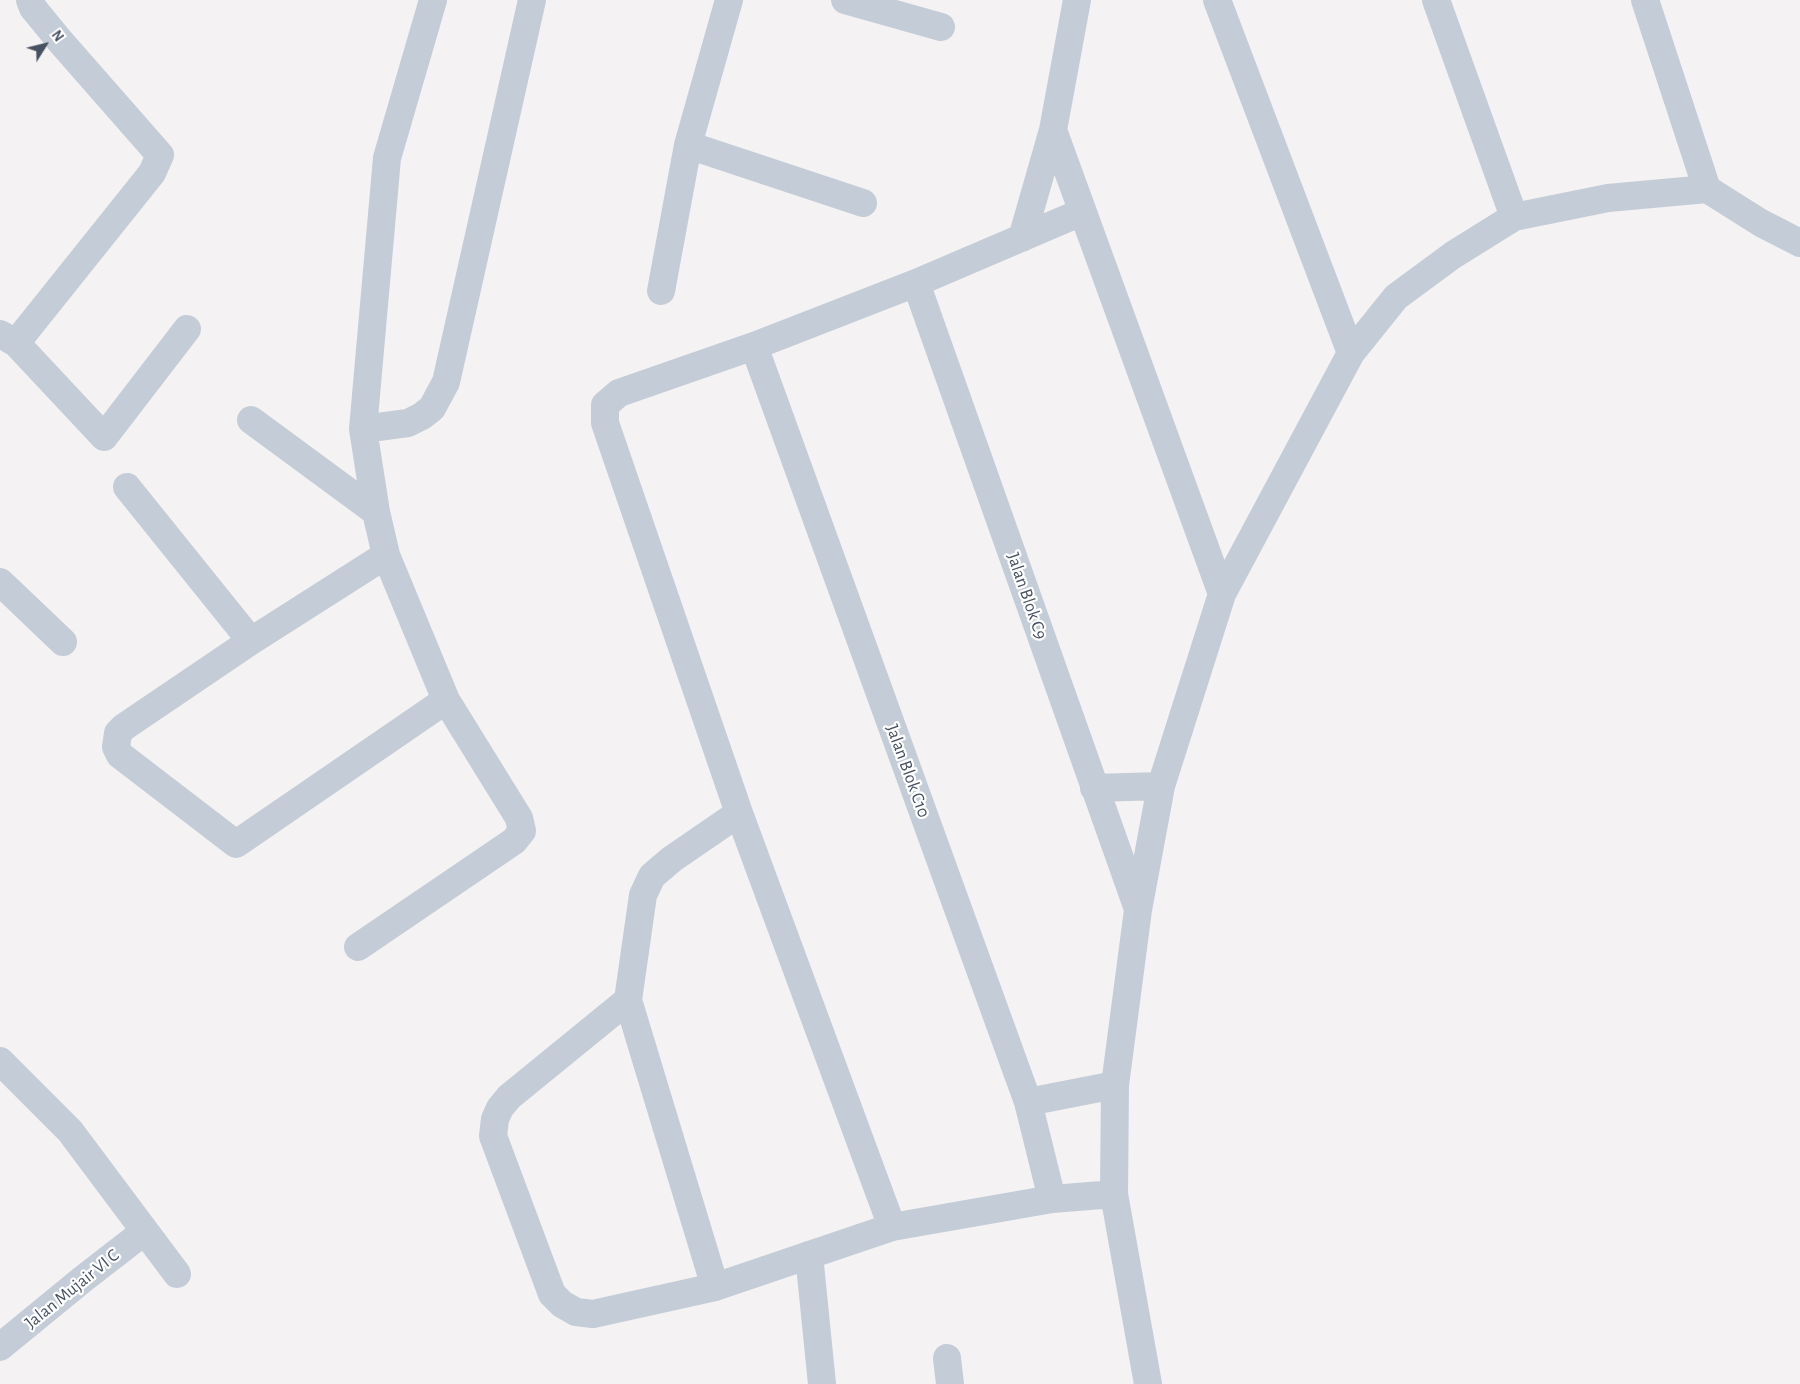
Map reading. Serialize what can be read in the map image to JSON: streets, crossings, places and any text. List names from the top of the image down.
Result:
{
  "streets": {
    "street": ["Jalan Blok C9", "Jalan Blok C10", "Jalan Mujair VI C"]
  },
  "north": "top right"
}
